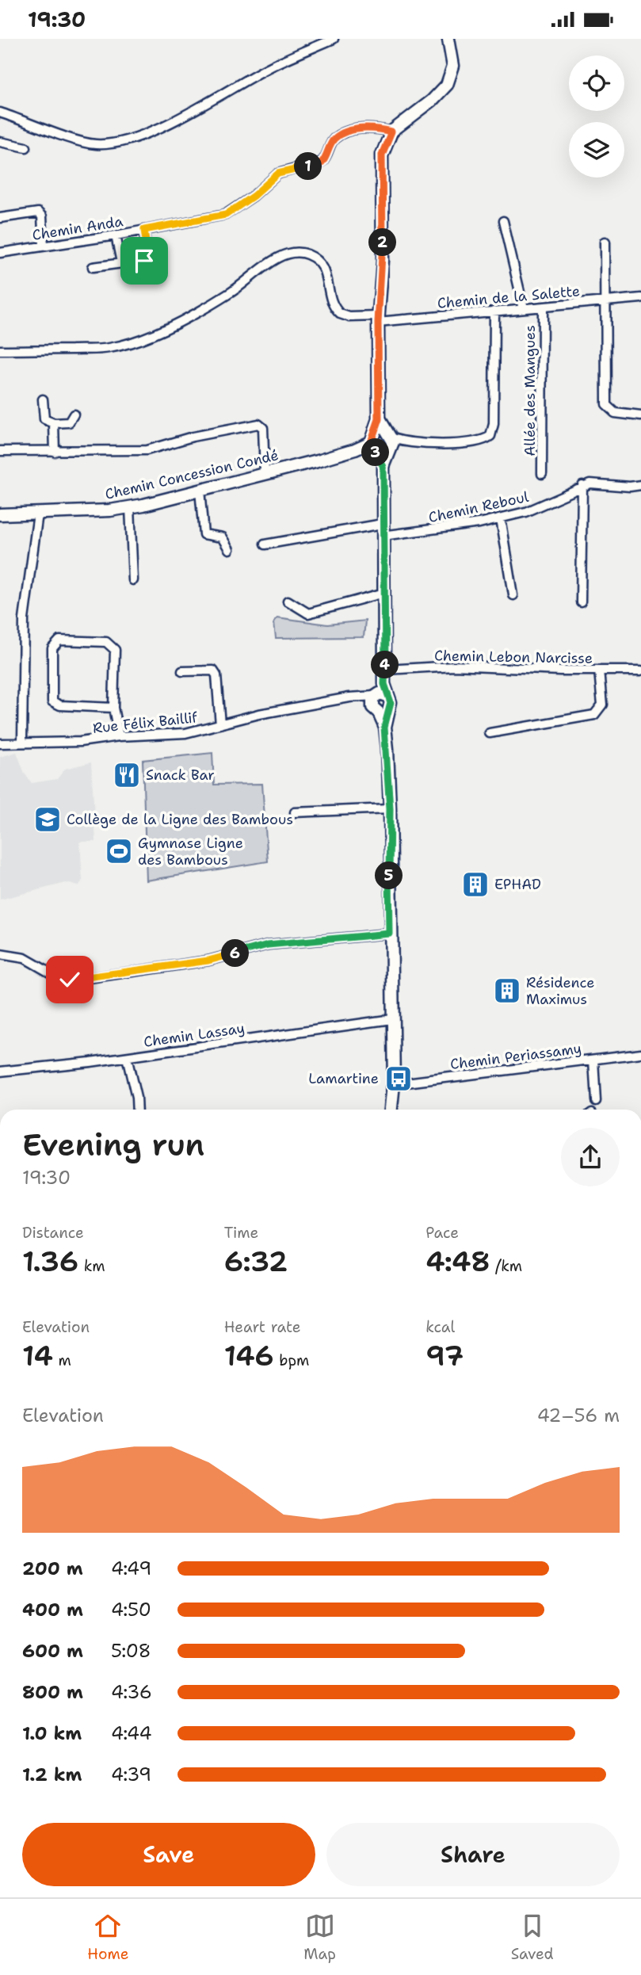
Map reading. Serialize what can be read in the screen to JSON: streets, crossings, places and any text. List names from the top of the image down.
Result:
{
  "streets": {
    "main road": ["Chemin Concession Condé"],
    "street": [
      "Chemin Anda",
      "Chemin de la Salette",
      "Allée des Mangues",
      "Chemin Reboul",
      "Chemin Lebon Narcisse",
      "Rue Félix Baillif",
      "Chemin Lassay",
      "Chemin Periassamy"
    ]
  },
  "crossings": [
    ["Chemin de la Salette", "Allée des Mangues"]
  ],
  "places": {
    "restaurant": ["Snack Bar"],
    "school or university": ["Collège de la Ligne des Bambous"],
    "sports": ["Gymnase Ligne des Bambous"],
    "building": ["EPHAD", "Résidence Maximus"],
    "bus stop": ["Lamartine"]
  },
  "page": {
    "status": "19:30",
    "pins": [
      "1",
      "2",
      "3",
      "4",
      "5",
      "6"
    ],
    "heading": ["Evening run", "19:30"],
    "stats": [
      ["Distance", "1.36 km"],
      ["Time", "6:32"],
      ["Pace", "4:48 /km"],
      ["Elevation", "14 m"],
      ["Heart rate", "146 bpm"],
      ["kcal", "97"]
    ],
    "chart": ["Elevation", "42–56 m"],
    "list": [
      {
        "name": "200 m",
        "note": "4:49"
      },
      {
        "name": "400 m",
        "note": "4:50"
      },
      {
        "name": "600 m",
        "note": "5:08"
      },
      {
        "name": "800 m",
        "note": "4:36"
      },
      {
        "name": "1.0 km",
        "note": "4:44"
      },
      {
        "name": "1.2 km",
        "note": "4:39"
      }
    ],
    "buttons": ["Save", "Share"],
    "tabs": ["Home", "Map", "Saved"]
  }
}
